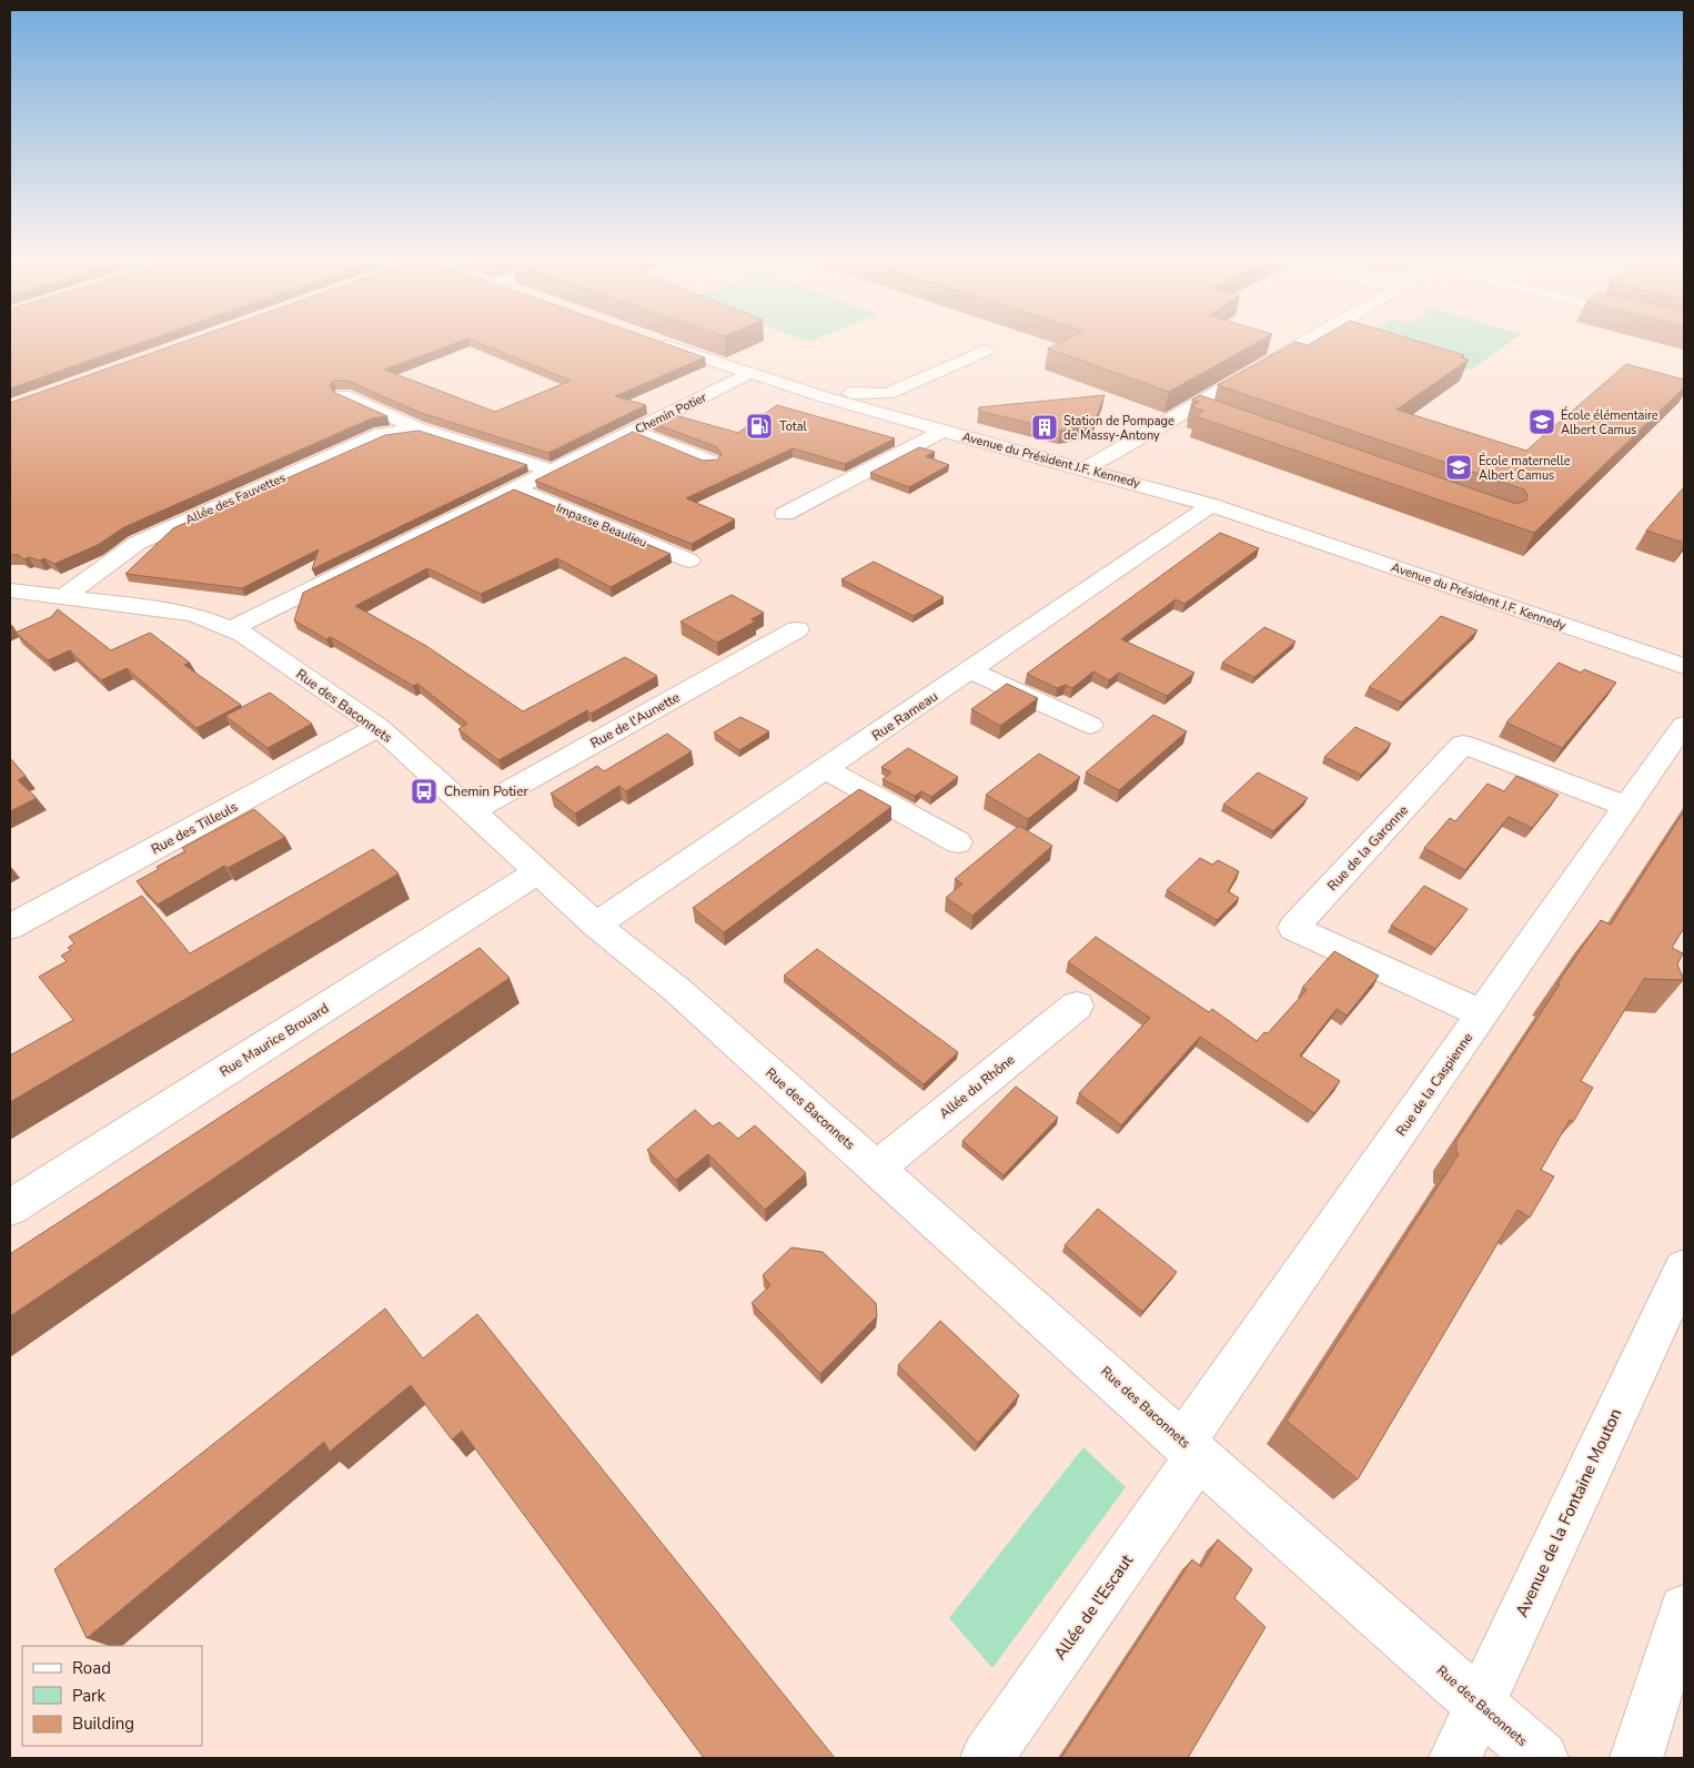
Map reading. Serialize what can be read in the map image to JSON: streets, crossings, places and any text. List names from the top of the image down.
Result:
{
  "streets": {
    "street": [
      "Chemin Potier",
      "Avenue du Président J.F. Kennedy",
      "Allée des Fauvettes",
      "Impasse Beaulieu",
      "Rue des Baconnets",
      "Rue Rameau",
      "Rue de l'Aunette",
      "Rue des Tilleuls",
      "Rue de la Garonne",
      "Rue Maurice Brouard",
      "Rue de la Caspienne",
      "Allée du Rhône",
      "Avenue de la Fontaine Mouton",
      "Allée de l'Escaut"
    ]
  },
  "crossings": [
    ["Chemin Potier", "Avenue du Président J.F. Kennedy"],
    ["Chemin Potier", "Allée des Fauvettes"],
    ["Chemin Potier", "Impasse Beaulieu"],
    ["Chemin Potier", "Rue des Baconnets"],
    ["Avenue du Président J.F. Kennedy", "Rue Rameau"],
    ["Allée des Fauvettes", "Rue des Baconnets"],
    ["Rue des Baconnets", "Rue Rameau"],
    ["Rue des Baconnets", "Rue de l'Aunette"],
    ["Rue des Baconnets", "Rue des Tilleuls"],
    ["Rue des Baconnets", "Rue Maurice Brouard"],
    ["Rue des Baconnets", "Rue de la Caspienne"],
    ["Rue des Baconnets", "Allée du Rhône"],
    ["Rue des Baconnets", "Avenue de la Fontaine Mouton"],
    ["Rue des Baconnets", "Allée de l'Escaut"],
    ["Rue de la Garonne", "Rue de la Caspienne"],
    ["Rue de la Caspienne", "Allée de l'Escaut"]
  ],
  "places": {
    "school or university": ["École élémentaire Albert Camus", "École maternelle Albert Camus"],
    "fuel station": ["Total"],
    "building": ["Station de Pompage de Massy-Antony"],
    "bus stop": ["Chemin Potier"]
  },
  "legend": ["Road", "Park", "Building"]
}
